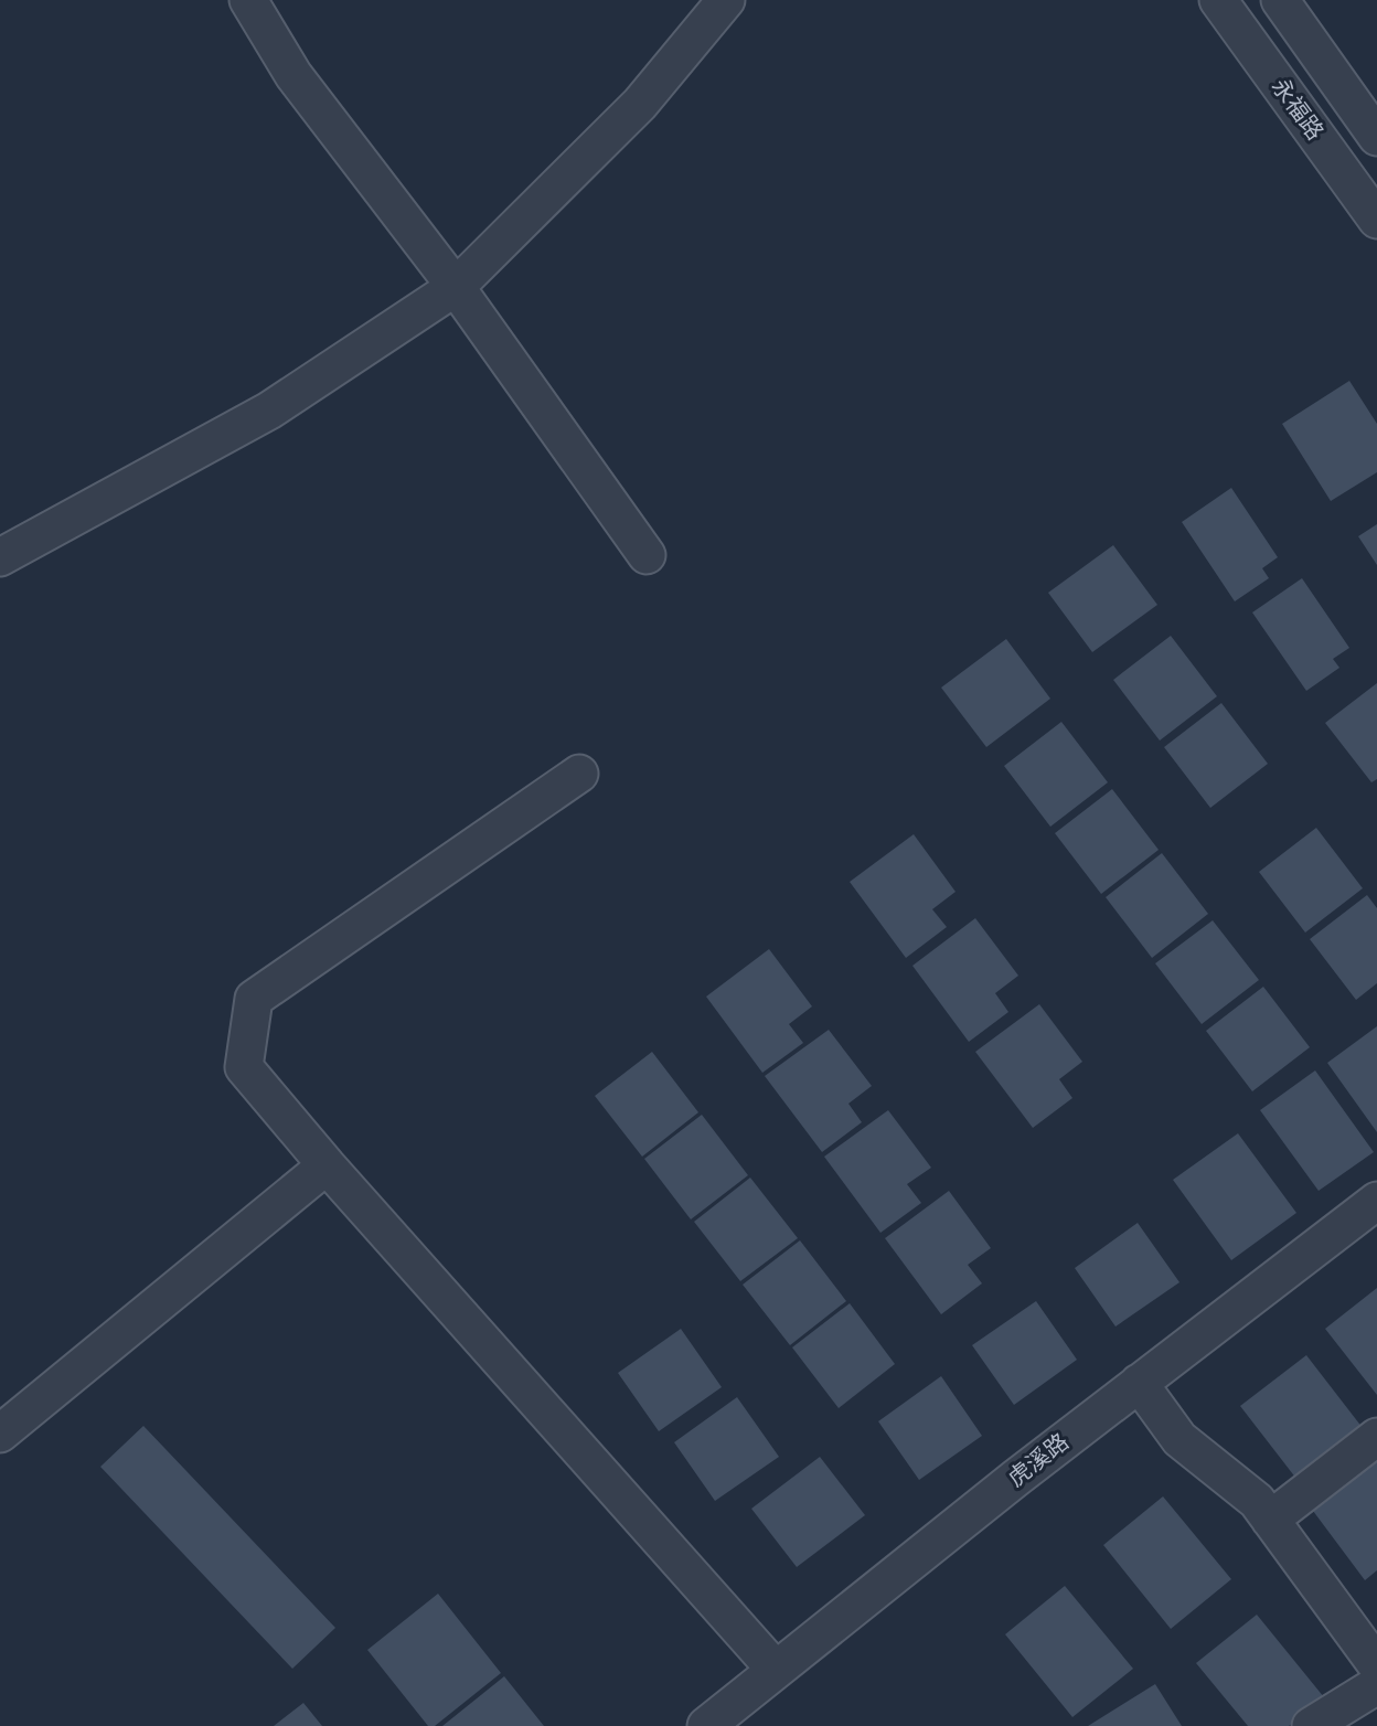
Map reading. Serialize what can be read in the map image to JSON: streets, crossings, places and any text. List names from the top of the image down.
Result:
{
  "streets": {
    "street": ["永福路", "虎溪路"]
  }
}
